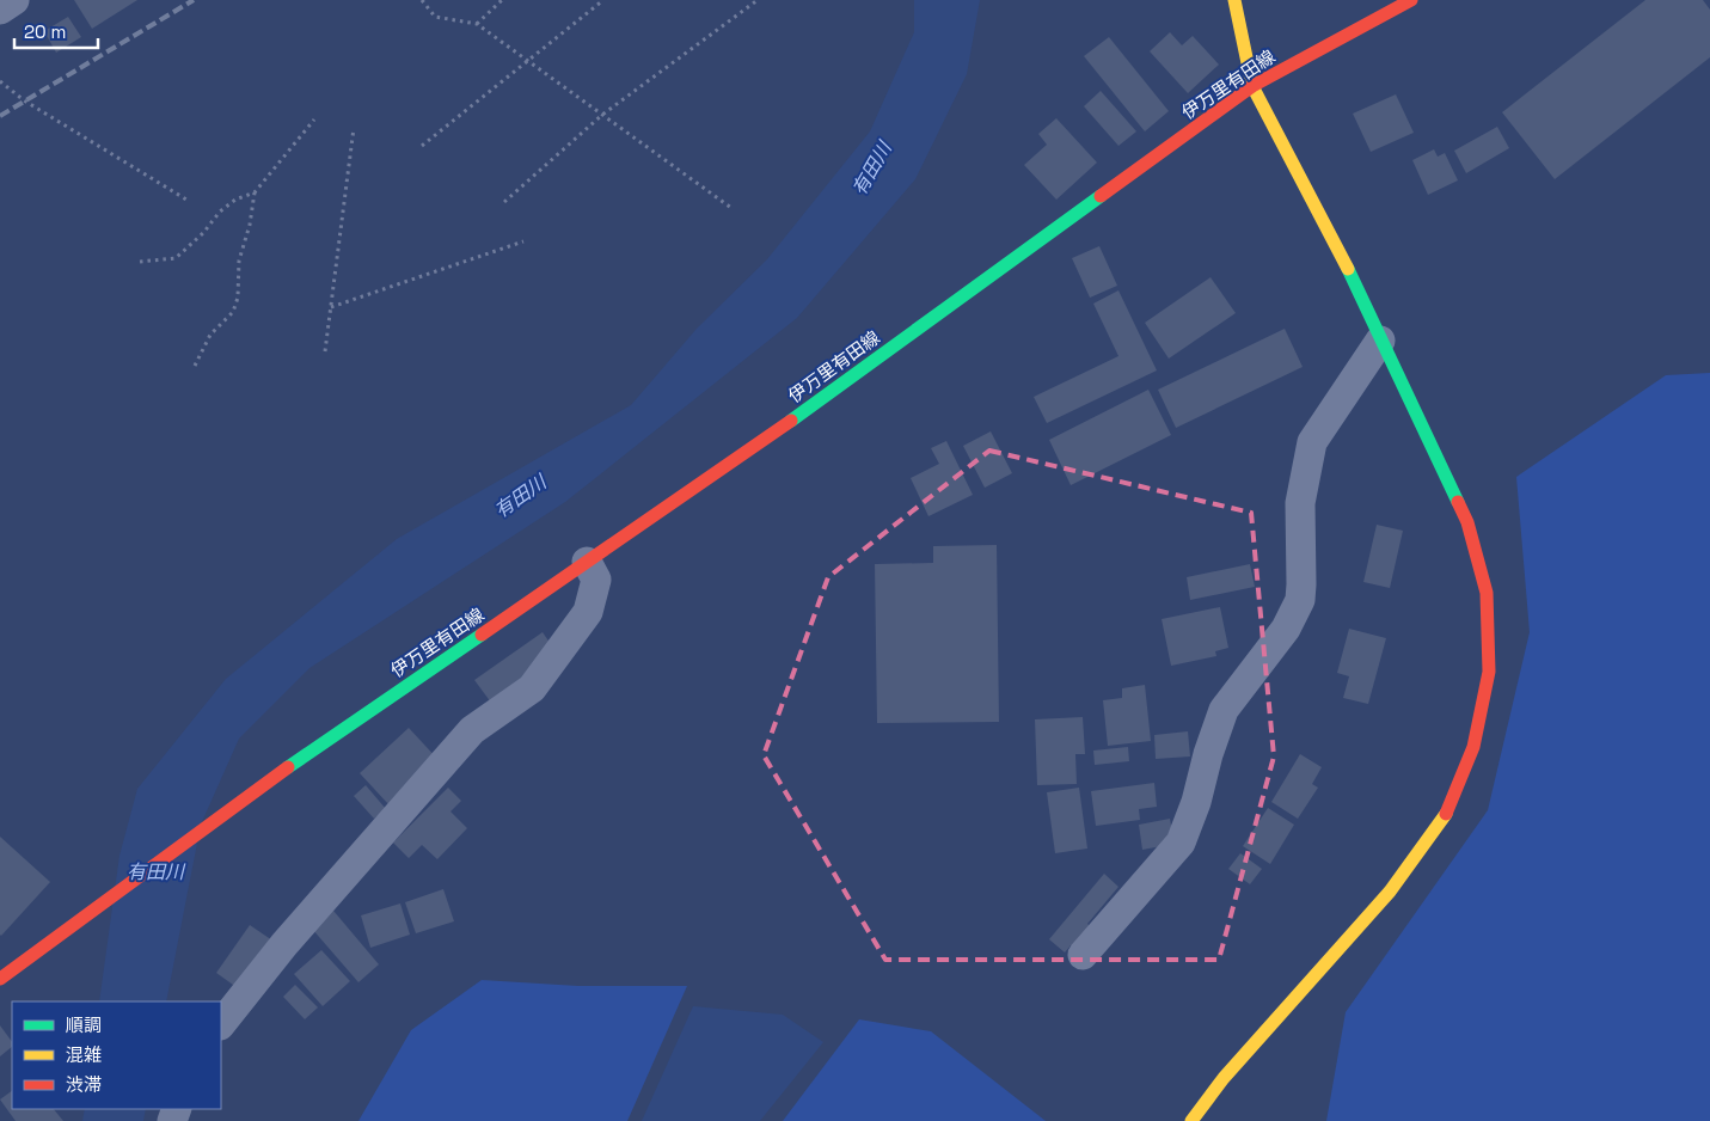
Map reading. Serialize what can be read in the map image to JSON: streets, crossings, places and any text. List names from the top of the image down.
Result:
{
  "streets": {
    "main road": ["伊万里有田線"]
  },
  "water": ["有田川"],
  "legend": ["順調", "混雑", "渋滞"],
  "scale_bar": "20 m"
}
